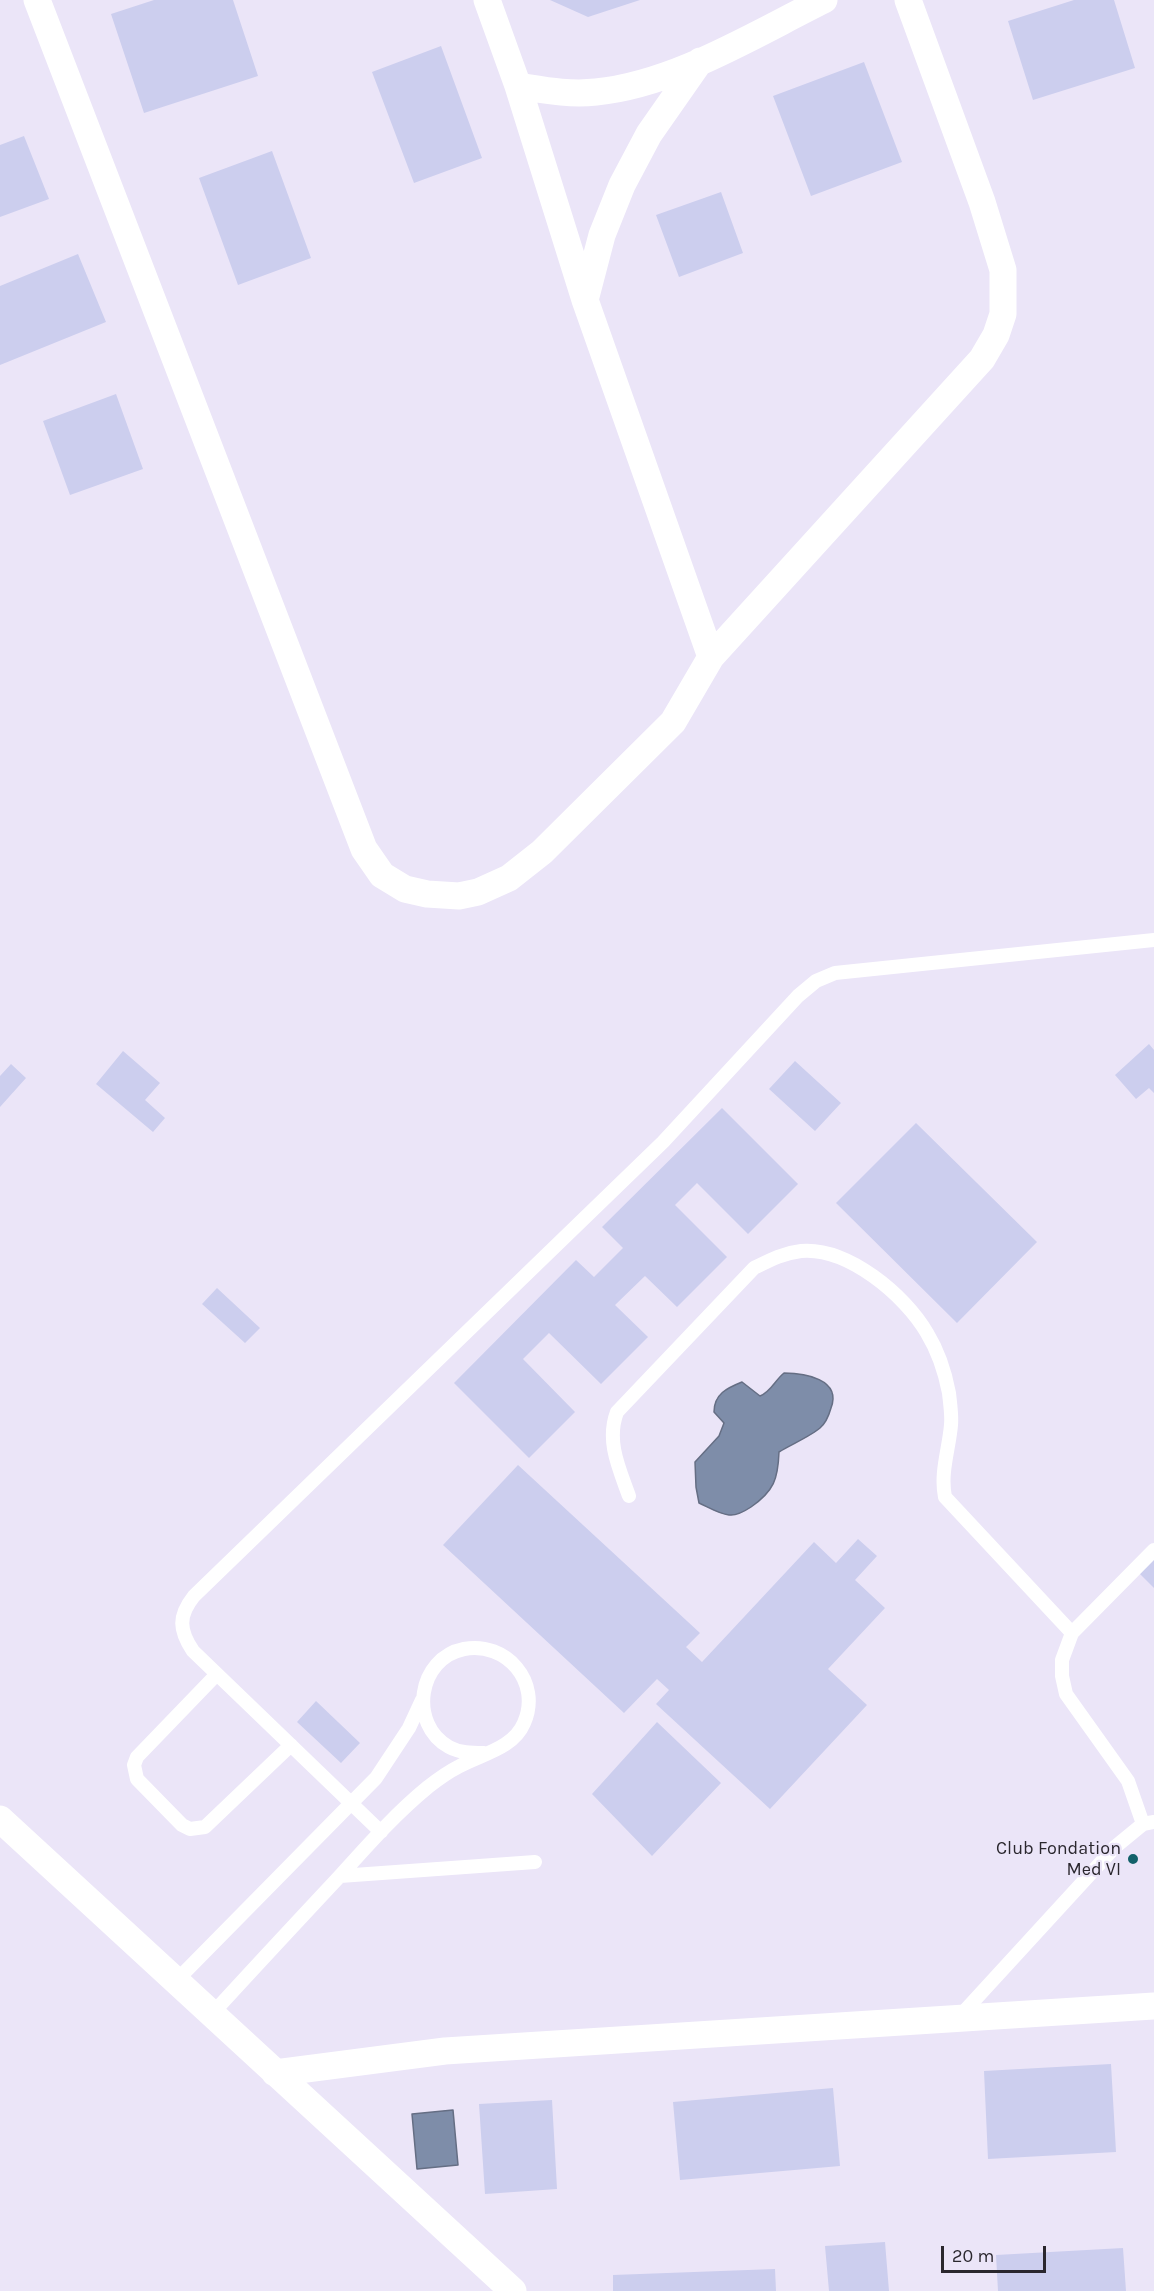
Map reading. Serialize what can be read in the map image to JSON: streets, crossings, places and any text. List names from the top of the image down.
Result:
{
  "places": ["Club Fondation Med VI"],
  "scale_bar": "20 m"
}
